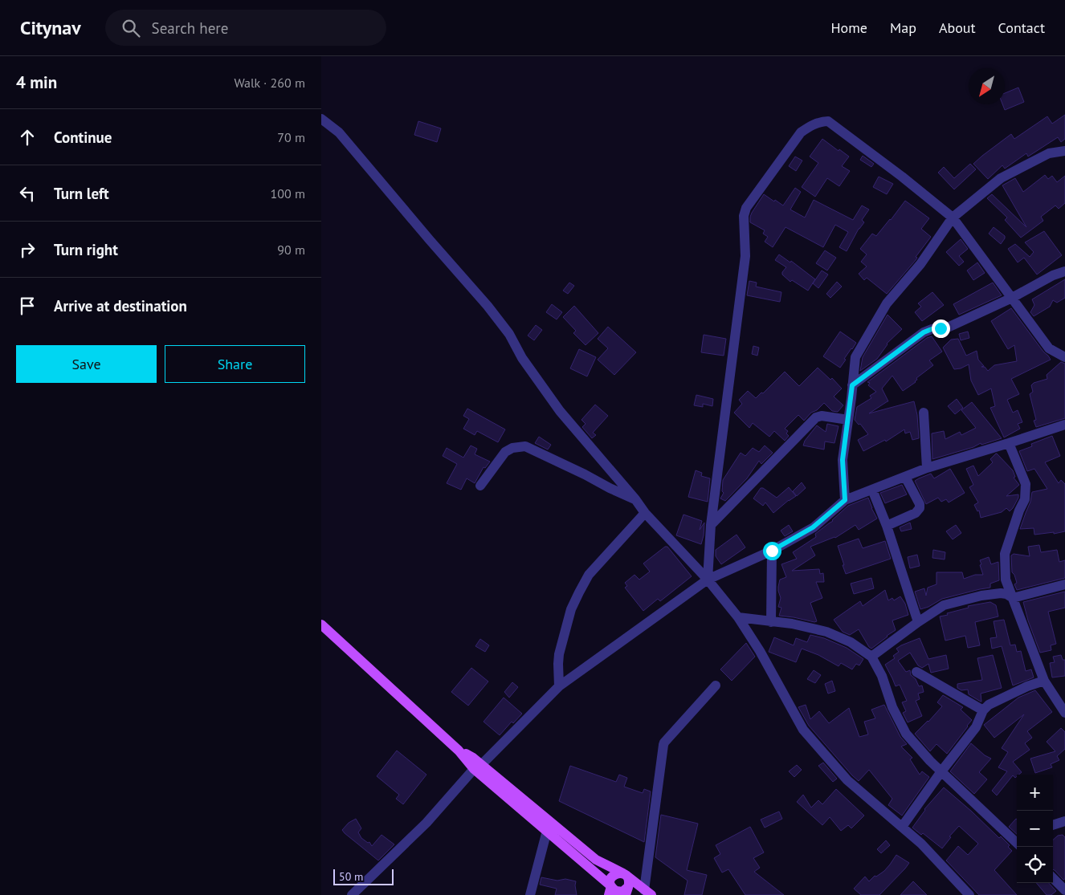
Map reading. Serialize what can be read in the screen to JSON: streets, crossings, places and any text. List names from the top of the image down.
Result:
{
  "scale_bar": "50 m",
  "north": "bottom left",
  "page": {
    "header": "Citynav",
    "search": "Search here",
    "nav": [
      "Home",
      "Map",
      "About",
      "Contact"
    ],
    "heading": ["4 min", "Walk · 260 m"],
    "list": [
      ["Continue", "70 m"],
      ["Turn left", "100 m"],
      ["Turn right", "90 m"],
      "Arrive at destination"
    ],
    "buttons": ["Save", "Share"],
    "map_buttons": ["+", "−"],
    "scale": "50 m"
  }
}
